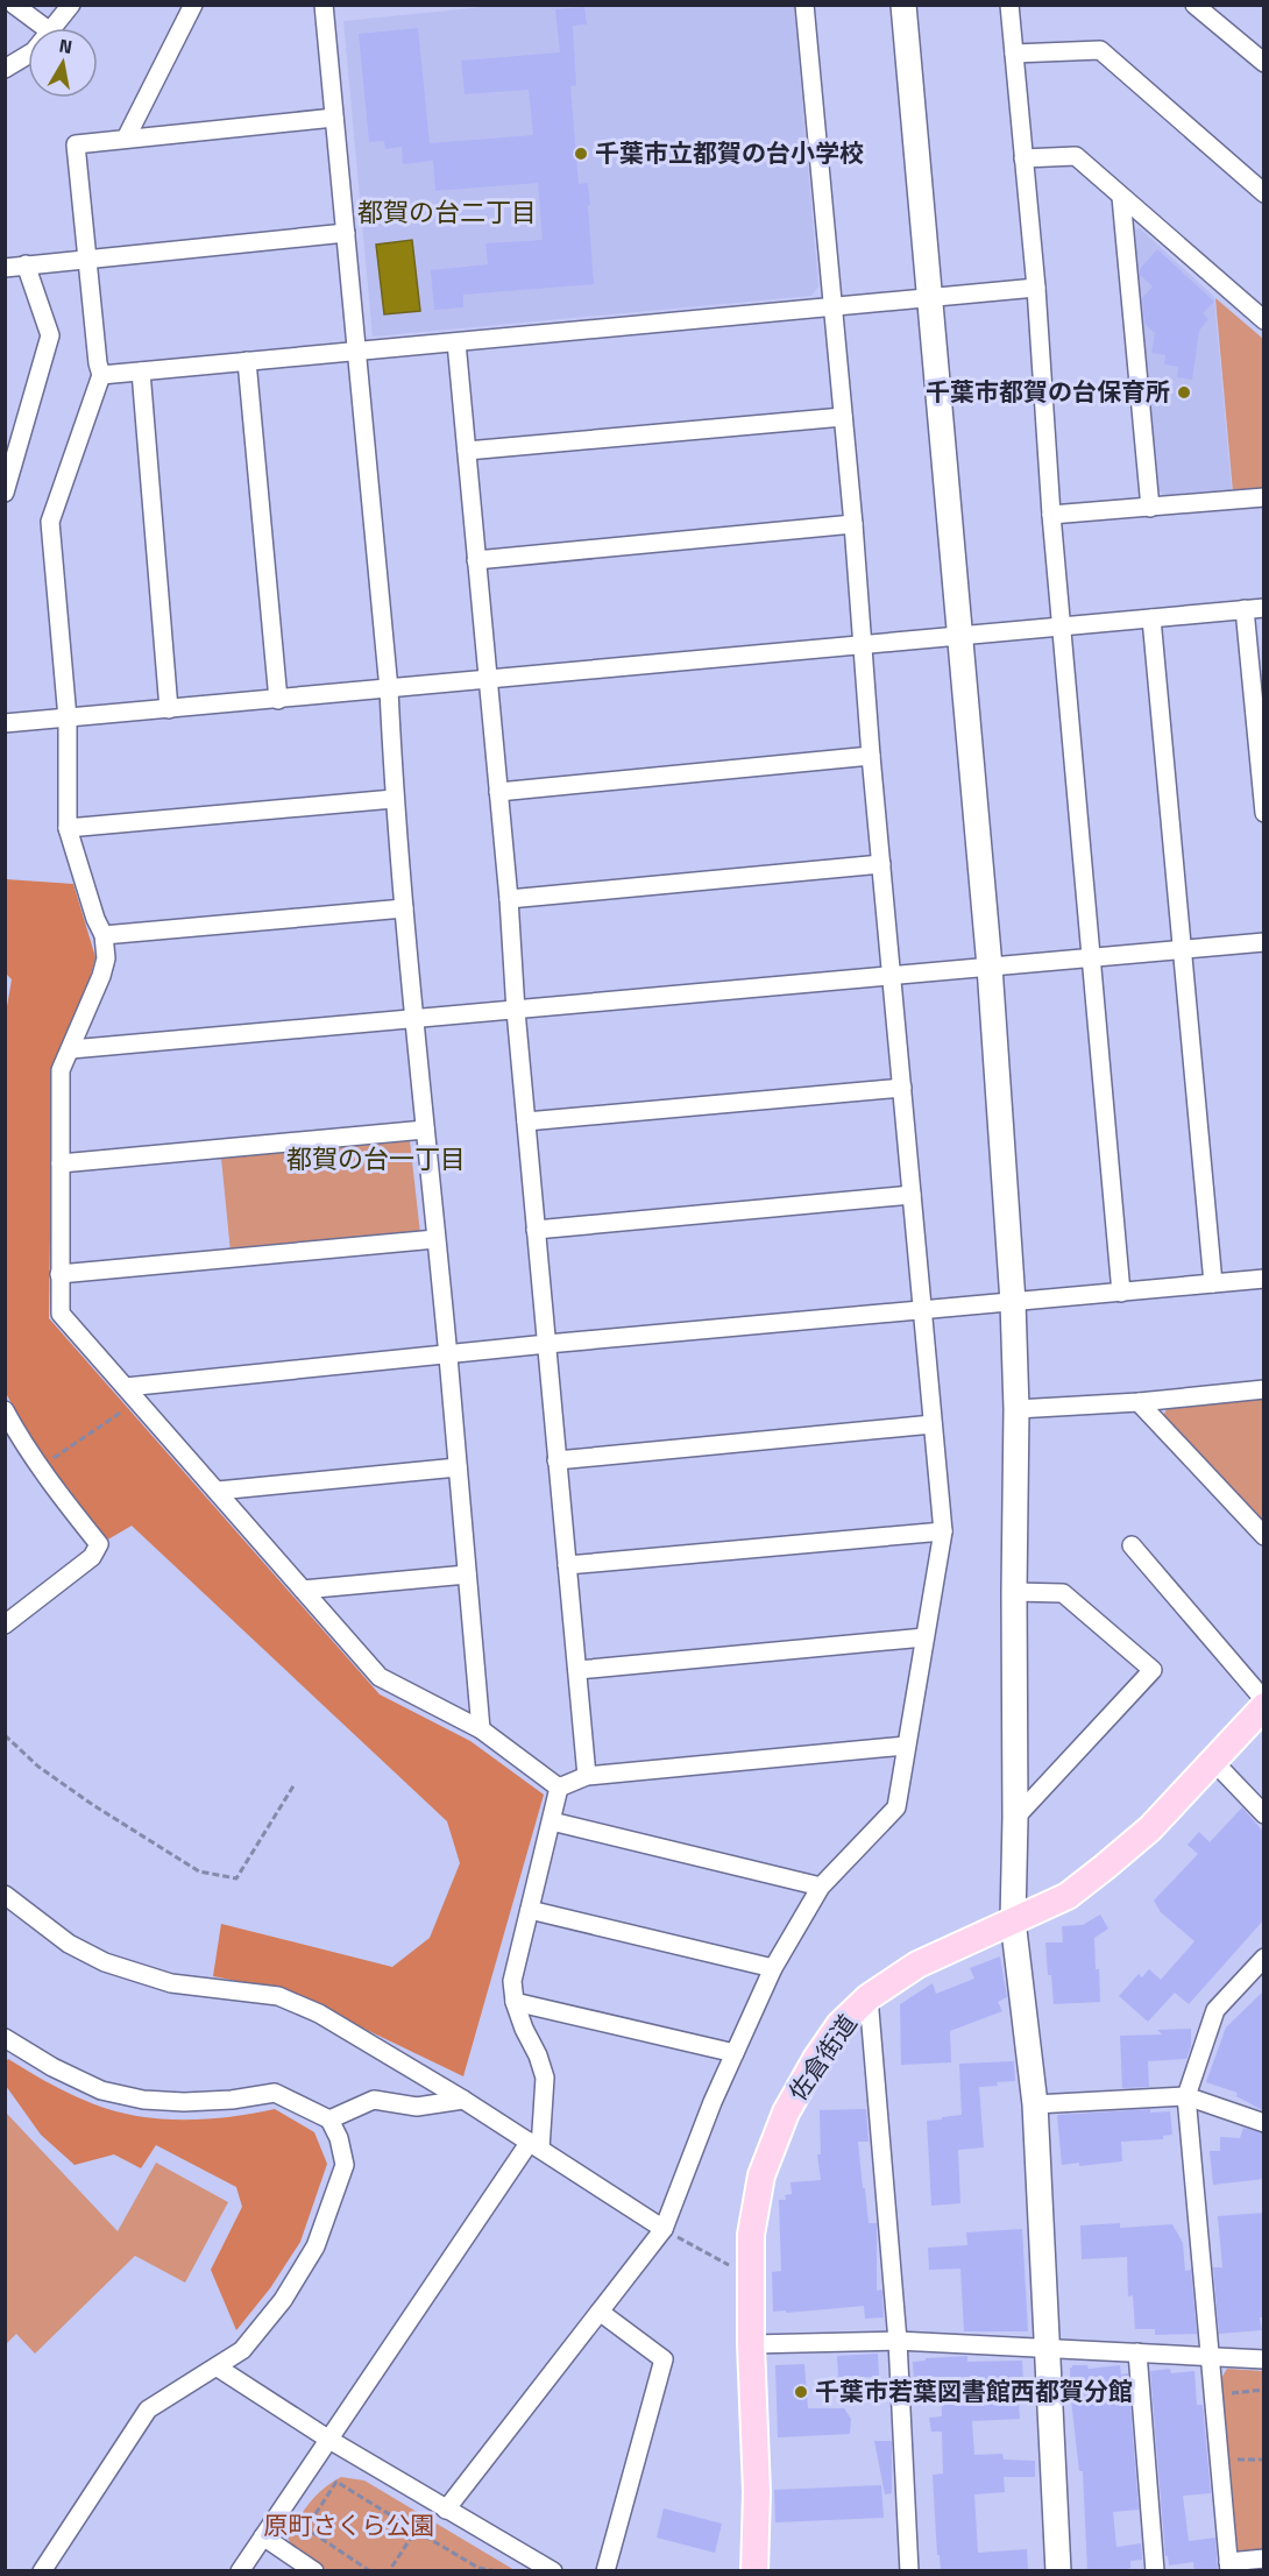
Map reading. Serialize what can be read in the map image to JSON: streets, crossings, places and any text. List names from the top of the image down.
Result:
{
  "streets": {
    "main road": ["佐倉街道"]
  },
  "districts": ["都賀の台二丁目", "都賀の台一丁目"],
  "parks": ["原町さくら公園"],
  "places": ["千葉市立都賀の台小学校", "千葉市都賀の台保育所", "千葉市若葉図書館西都賀分館"],
  "north": "top"
}
